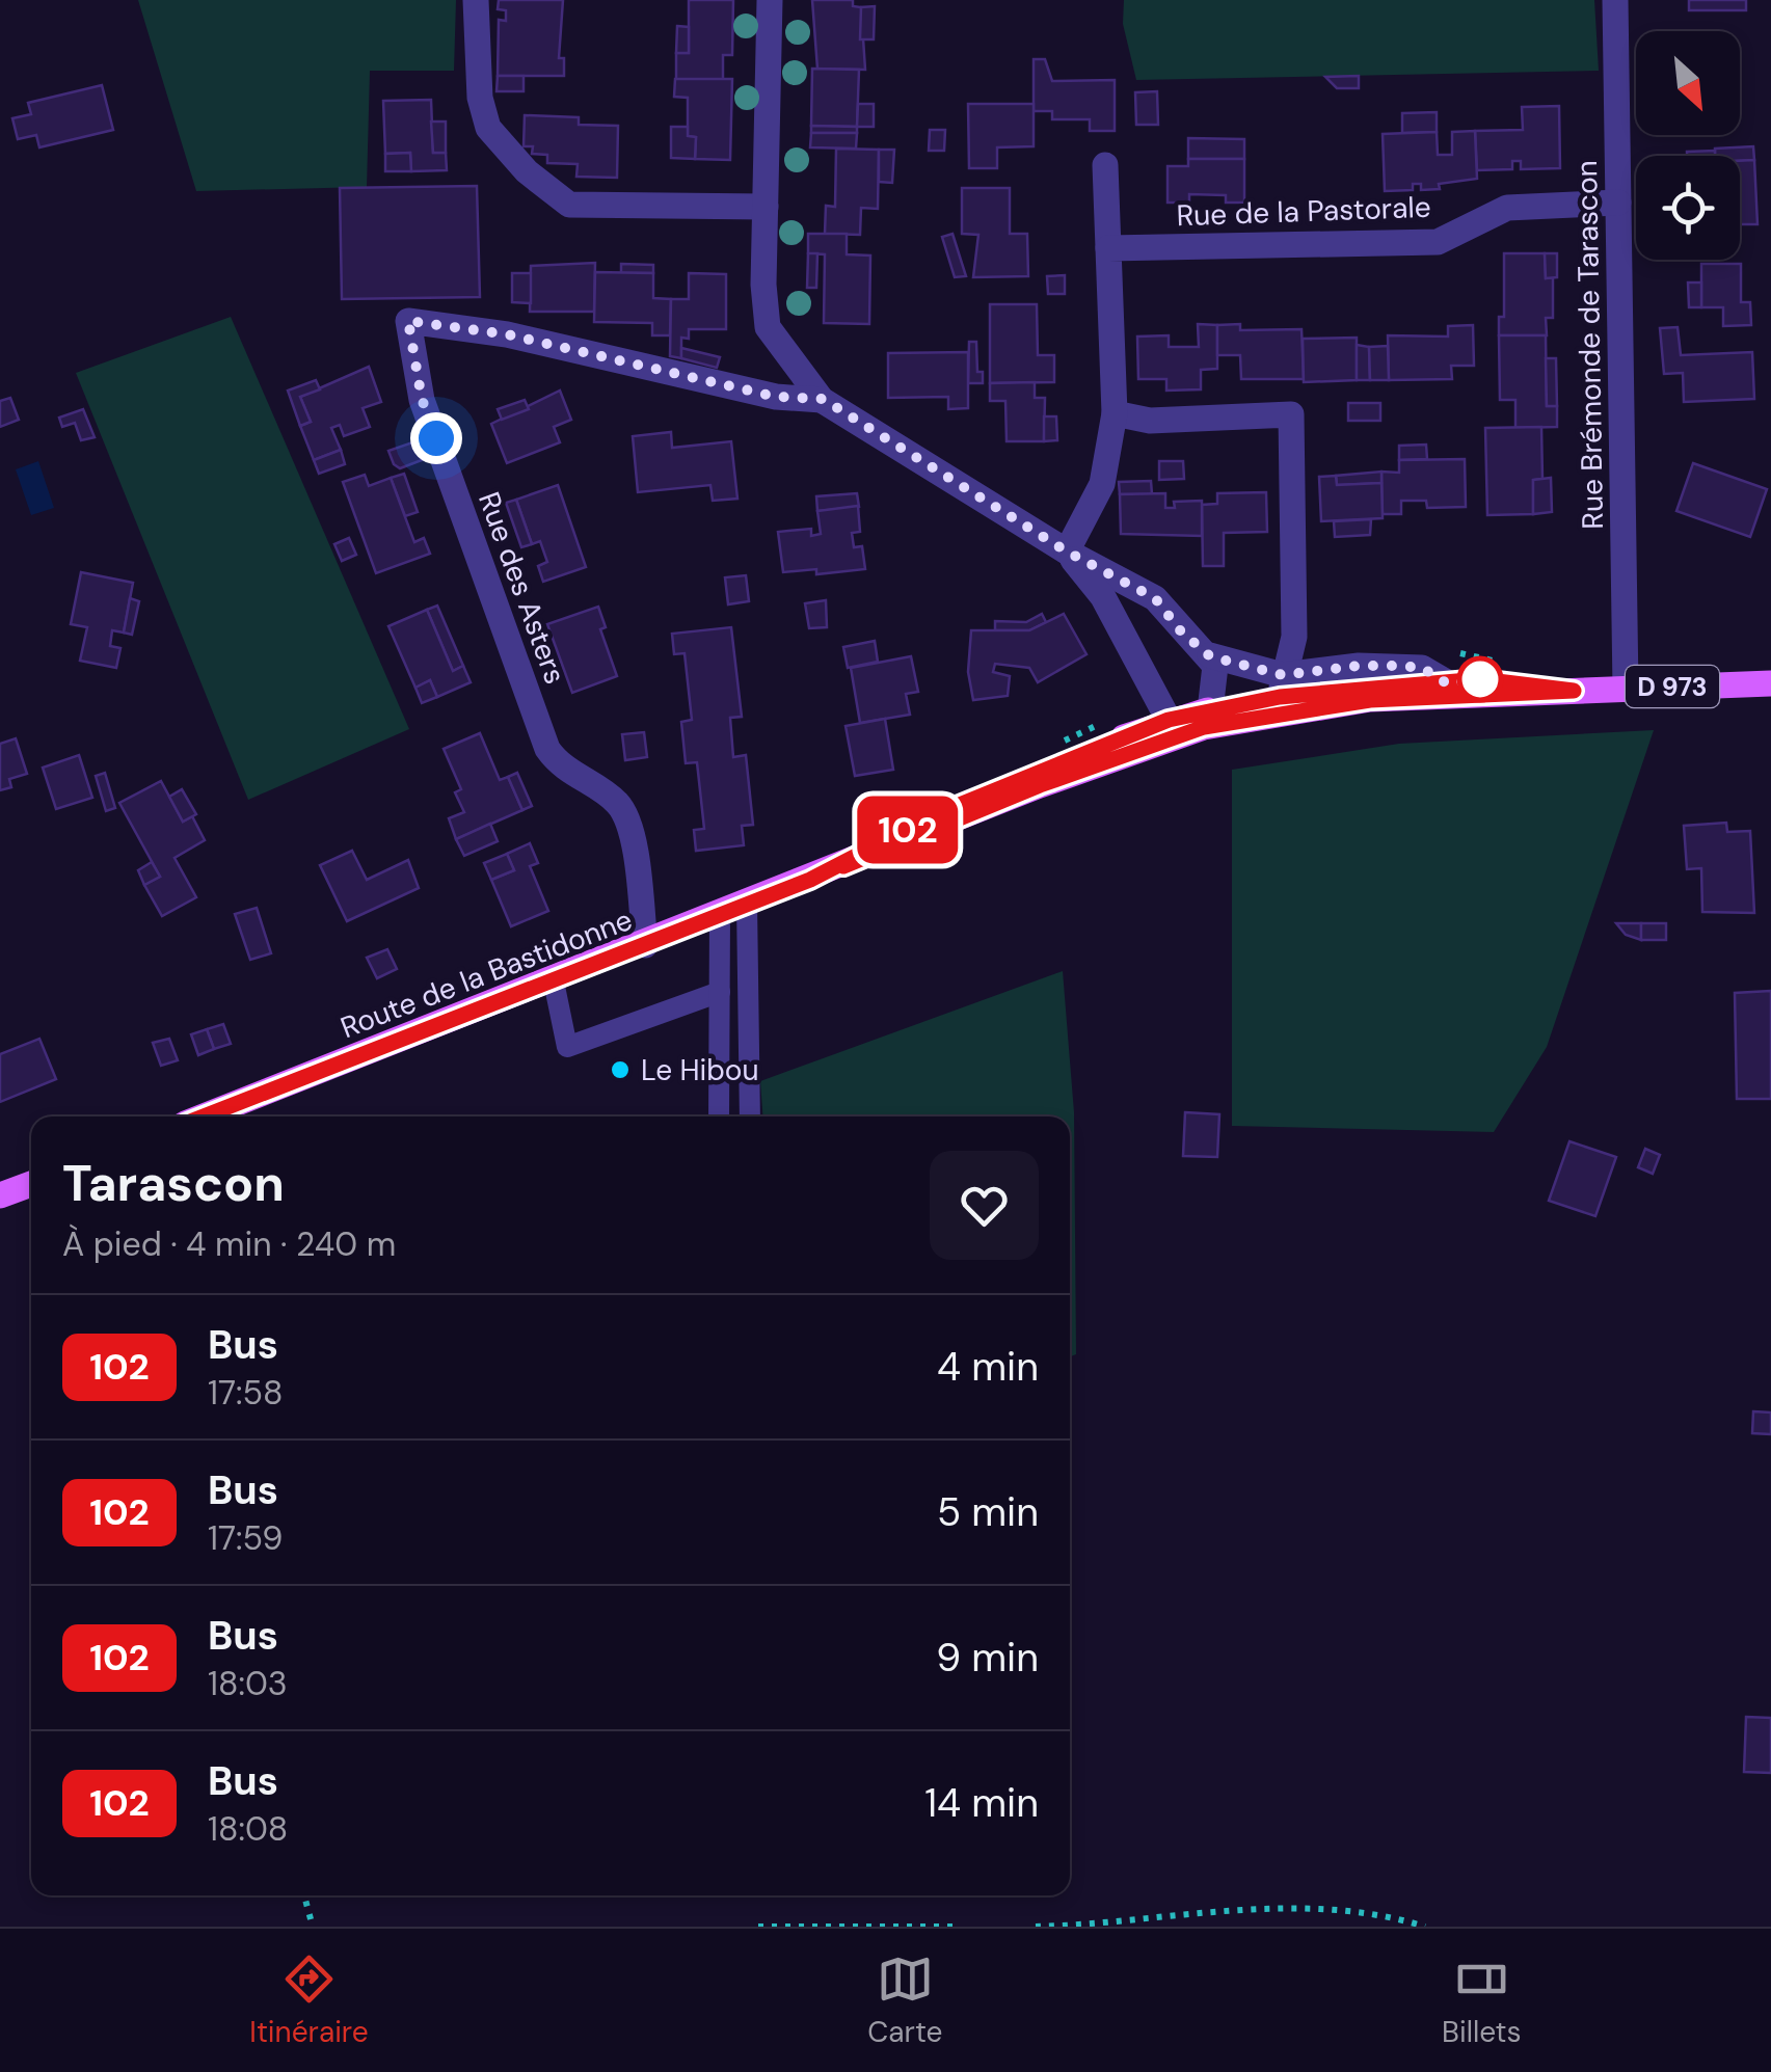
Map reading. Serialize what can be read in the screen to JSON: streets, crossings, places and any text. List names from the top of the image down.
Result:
{
  "streets": {
    "main road": ["D 973", "Route de la Bastidonne"],
    "street": ["Rue de la Pastorale", "Rue Brémonde de Tarascon", "Rue des Asters"]
  },
  "crossings": [
    ["Rue de la Pastorale", "Rue Brémonde de Tarascon"],
    ["Rue Brémonde de Tarascon", "Route de la Bastidonne"],
    ["Rue des Asters", "Route de la Bastidonne"]
  ],
  "places": ["Le Hibou"],
  "lines": ["bus line 102"],
  "north": "bottom right",
  "page": {
    "on_map": "102",
    "heading": ["Tarascon", "À pied · 4 min · 240 m"],
    "list": [
      {
        "mark": "102",
        "name": "Bus",
        "note": "17:58",
        "value": "4 min"
      },
      {
        "mark": "102",
        "name": "Bus",
        "note": "17:59",
        "value": "5 min"
      },
      {
        "mark": "102",
        "name": "Bus",
        "note": "18:03",
        "value": "9 min"
      },
      {
        "mark": "102",
        "name": "Bus",
        "note": "18:08",
        "value": "14 min"
      }
    ],
    "tabs": ["Itinéraire", "Carte", "Billets"]
  }
}
